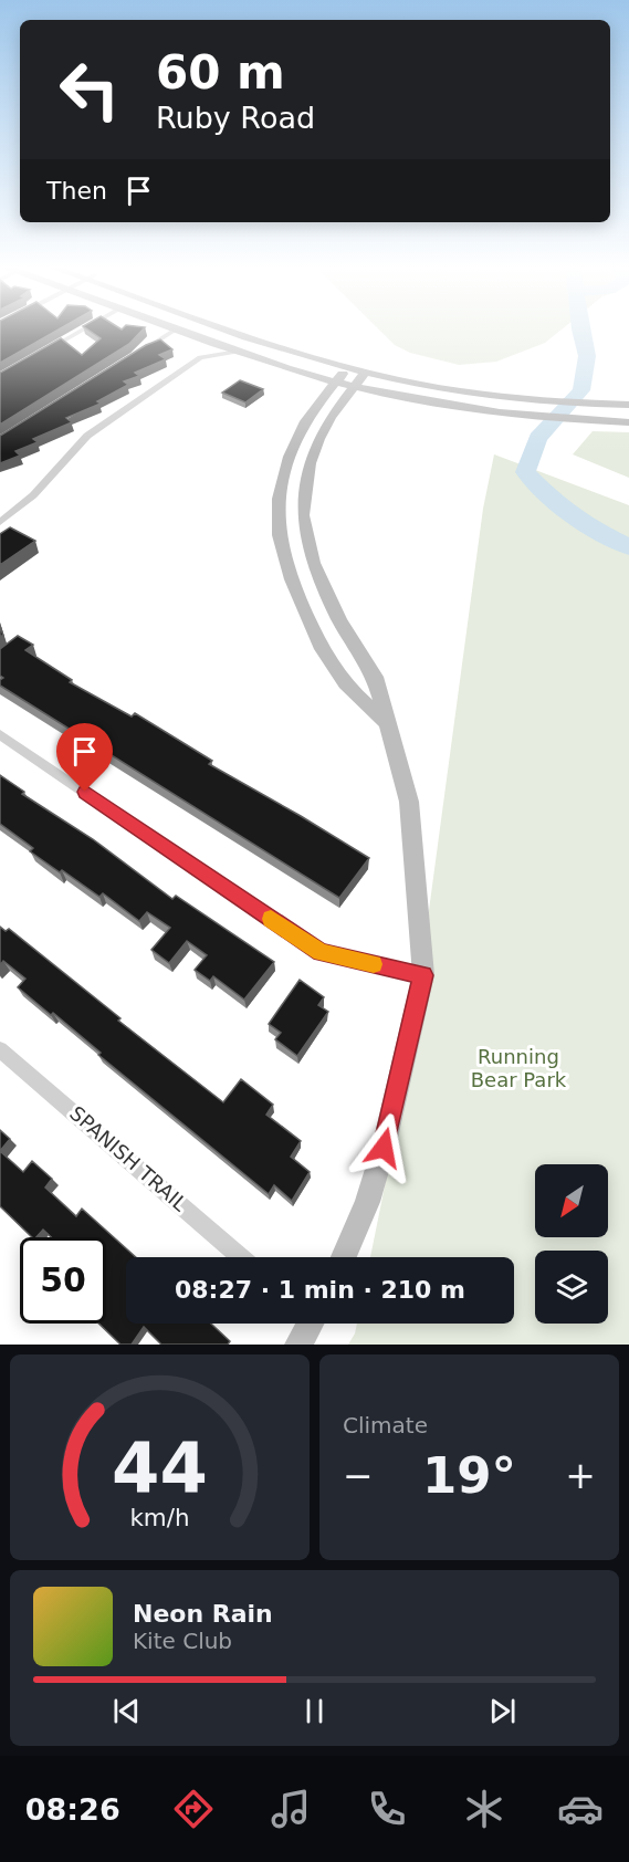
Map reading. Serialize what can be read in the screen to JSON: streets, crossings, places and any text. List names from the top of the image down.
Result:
{
  "streets": {
    "street": ["SPANISH TRAIL"]
  },
  "parks": ["Running Bear Park"],
  "north": "bottom left",
  "page": {
    "turn": ["60 m", "Ruby Road"],
    "then": "Then",
    "limit": "50",
    "trip": "08:27 · 1 min · 210 m",
    "tile": "Climate",
    "heat": ["−", "19°", "+"],
    "song": ["Neon Rain", "Kite Club"],
    "tabs": "08:26",
    "gauge": ["44", "km/h"]
  }
}
